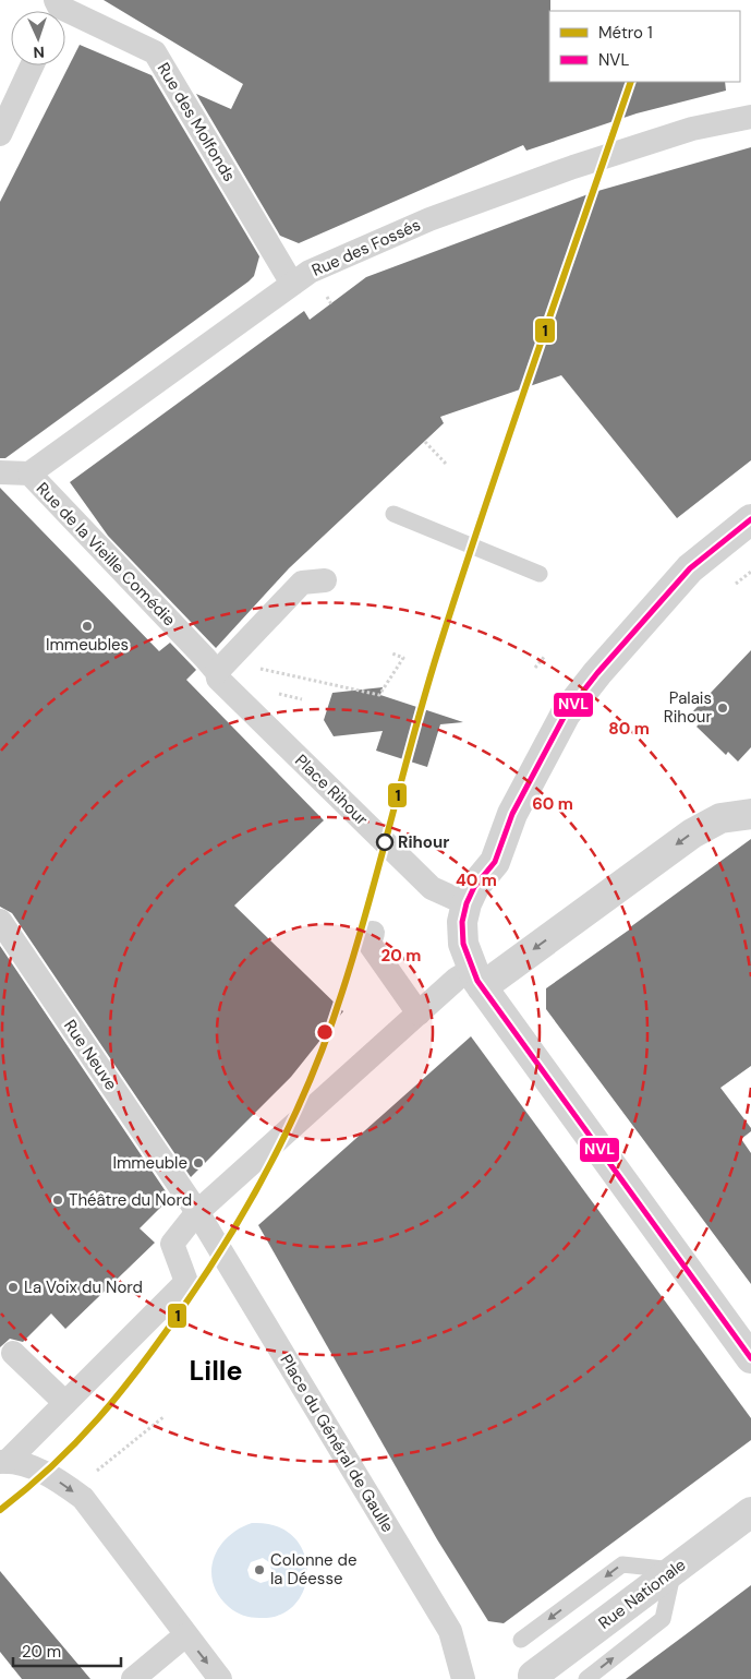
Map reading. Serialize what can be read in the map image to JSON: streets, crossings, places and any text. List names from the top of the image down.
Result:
{
  "streets": {
    "street": [
      "Rue des Molfonds",
      "Rue des Fossés",
      "Rue de la Vieille Comédie",
      "Place Rihour",
      "Rue Neuve",
      "Place du Général de Gaulle",
      "Rue Nationale"
    ]
  },
  "crossings": [
    ["Rue des Molfonds", "Rue des Fossés"],
    ["Rue des Fossés", "Rue de la Vieille Comédie"],
    ["Rue de la Vieille Comédie", "Place Rihour"],
    ["Rue Neuve", "Place du Général de Gaulle"]
  ],
  "districts": ["Lille"],
  "places": [
    "Immeubles",
    "Palais Rihour",
    "Rihour",
    "Immeuble",
    "Théâtre du Nord",
    "La Voix du Nord",
    "Colonne de la Déesse"
  ],
  "lines": ["metro line 1", "transit line NVL"],
  "legend": ["Métro 1", "NVL"],
  "scale_bar": "20 m",
  "north": "bottom",
  "rings": [
    "80 m",
    "60 m",
    "40 m",
    "20 m"
  ]
}
